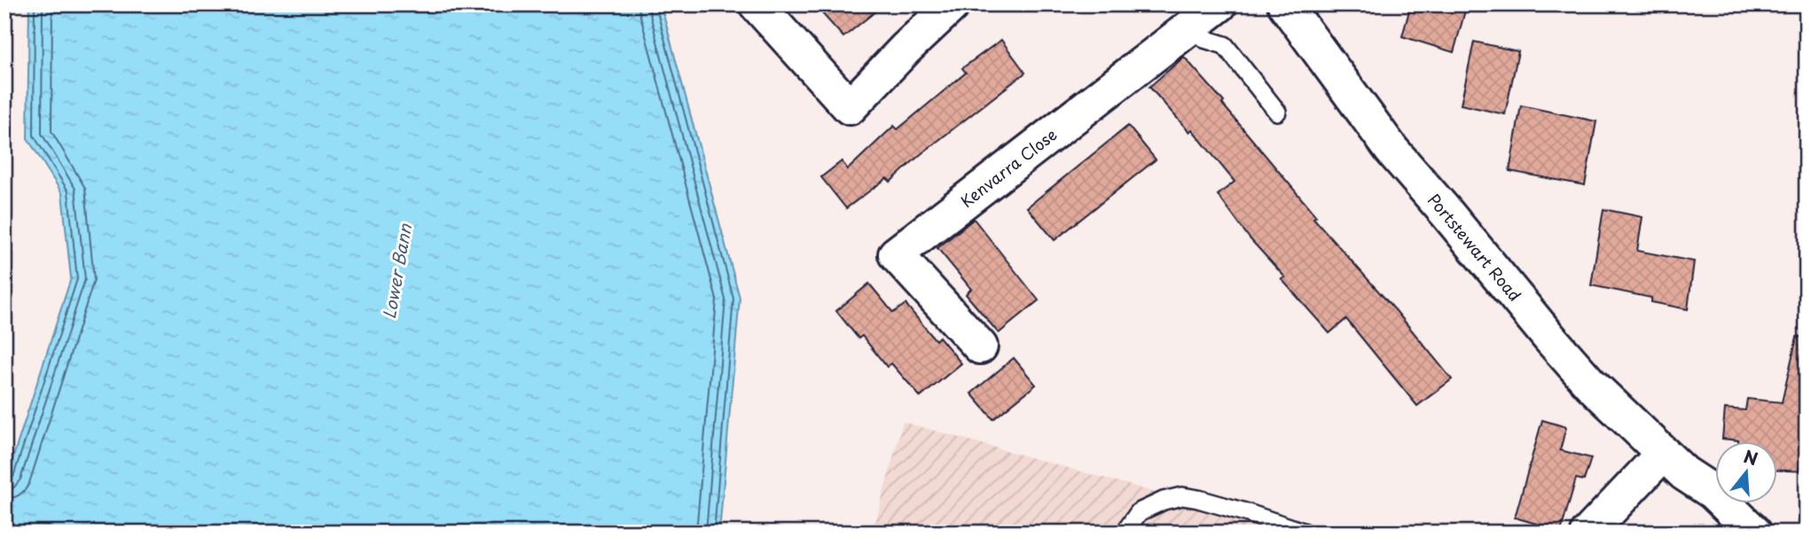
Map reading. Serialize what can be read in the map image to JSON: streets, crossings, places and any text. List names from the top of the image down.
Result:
{
  "streets": {
    "street": ["Kenvarra Close", "Portstewart Road"]
  },
  "water": ["Lower Bann"],
  "north": "top"
}
